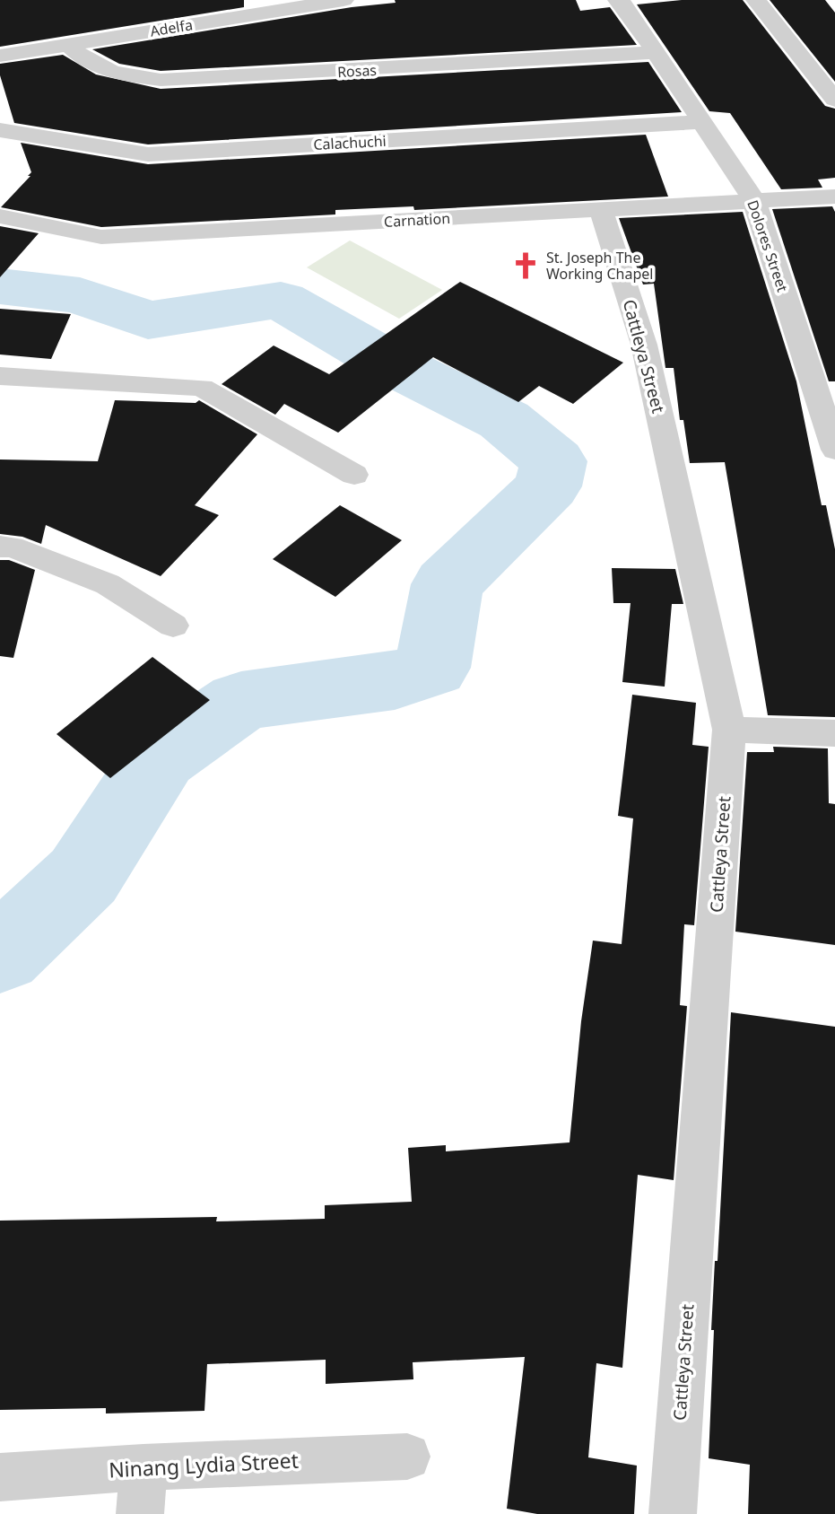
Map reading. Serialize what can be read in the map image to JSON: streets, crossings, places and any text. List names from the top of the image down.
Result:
{
  "streets": {
    "street": [
      "Adelfa",
      "Rosas",
      "Calachuchi",
      "Carnation",
      "Dolores Street",
      "Cattleya Street",
      "Ninang Lydia Street"
    ]
  },
  "crossings": [
    ["Adelfa", "Rosas"],
    ["Rosas", "Dolores Street"],
    ["Calachuchi", "Dolores Street"],
    ["Carnation", "Dolores Street"],
    ["Carnation", "Cattleya Street"]
  ],
  "places": {
    "church": ["St. Joseph The Working Chapel"]
  }
}
